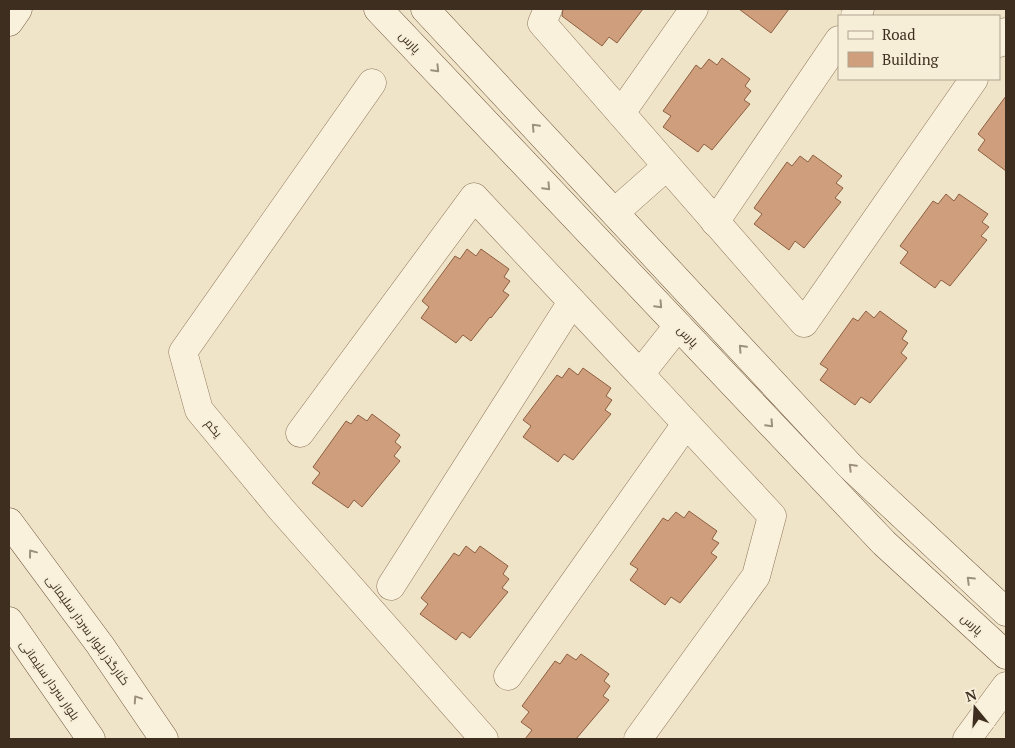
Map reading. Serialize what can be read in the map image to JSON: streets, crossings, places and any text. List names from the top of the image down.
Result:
{
  "streets": {
    "street": [
      "پارس",
      "یکم",
      "کنارگذر بلوار سردار سلیمانی",
      "بلوار سردار سلیمانی"
    ]
  },
  "one_way": ["کنارگذر بلوار سردار سلیمانی"],
  "legend": ["Road", "Building"],
  "north": "top"
}
